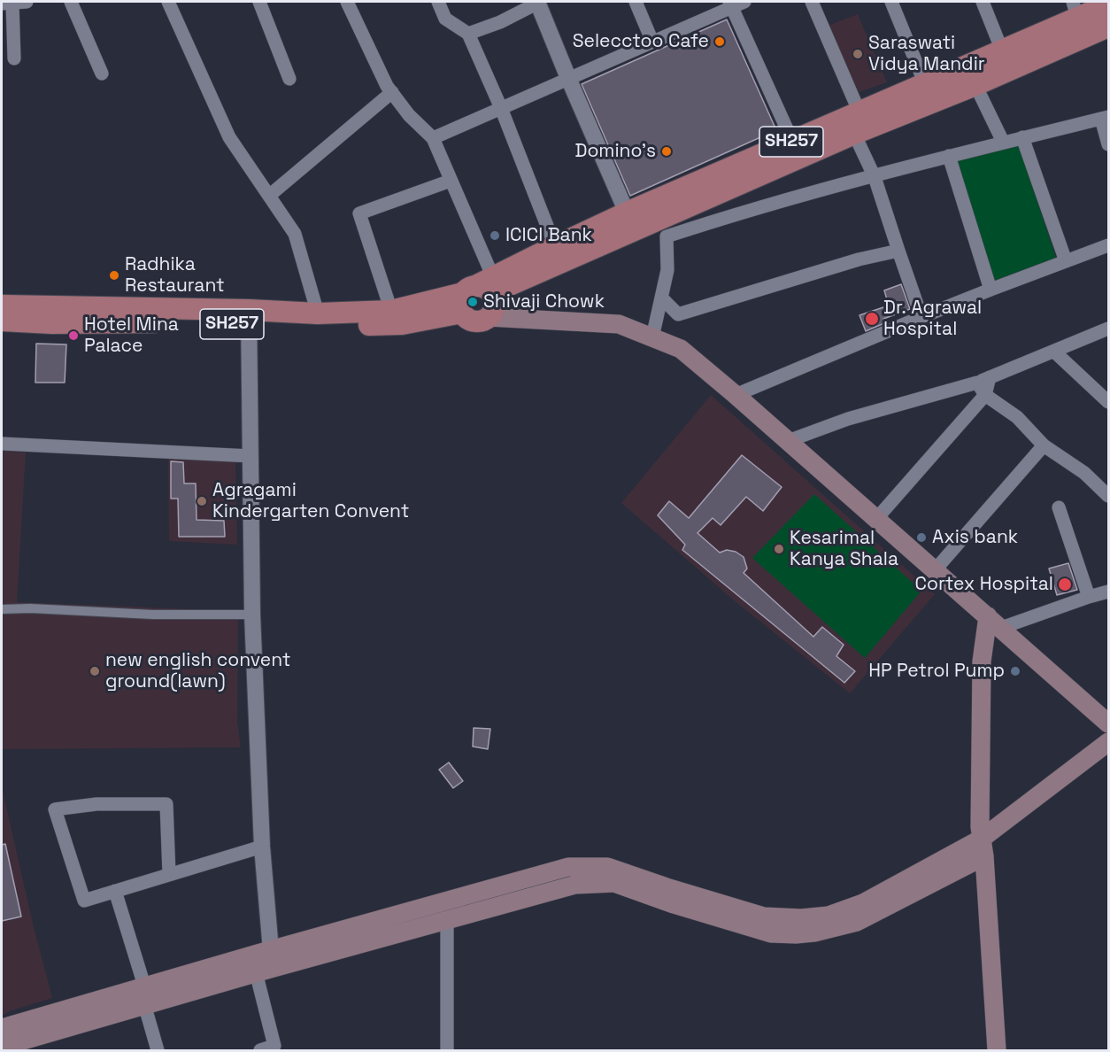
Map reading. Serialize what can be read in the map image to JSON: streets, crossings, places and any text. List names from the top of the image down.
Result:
{
  "streets": {
    "main road": ["SH257"]
  },
  "places": [
    "Selecctoo Cafe",
    "Saraswati Vidya Mandir",
    "Domino's",
    "ICICI Bank",
    "Radhika Restaurant",
    "Shivaji Chowk",
    "Dr. Agrawal Hospital",
    "Hotel Mina Palace",
    "Agragami Kindergarten Convent",
    "Axis bank",
    "Kesarimal Kanya Shala",
    "Cortex Hospital",
    "new english convent ground(lawn)",
    "HP Petrol Pump"
  ]
}
